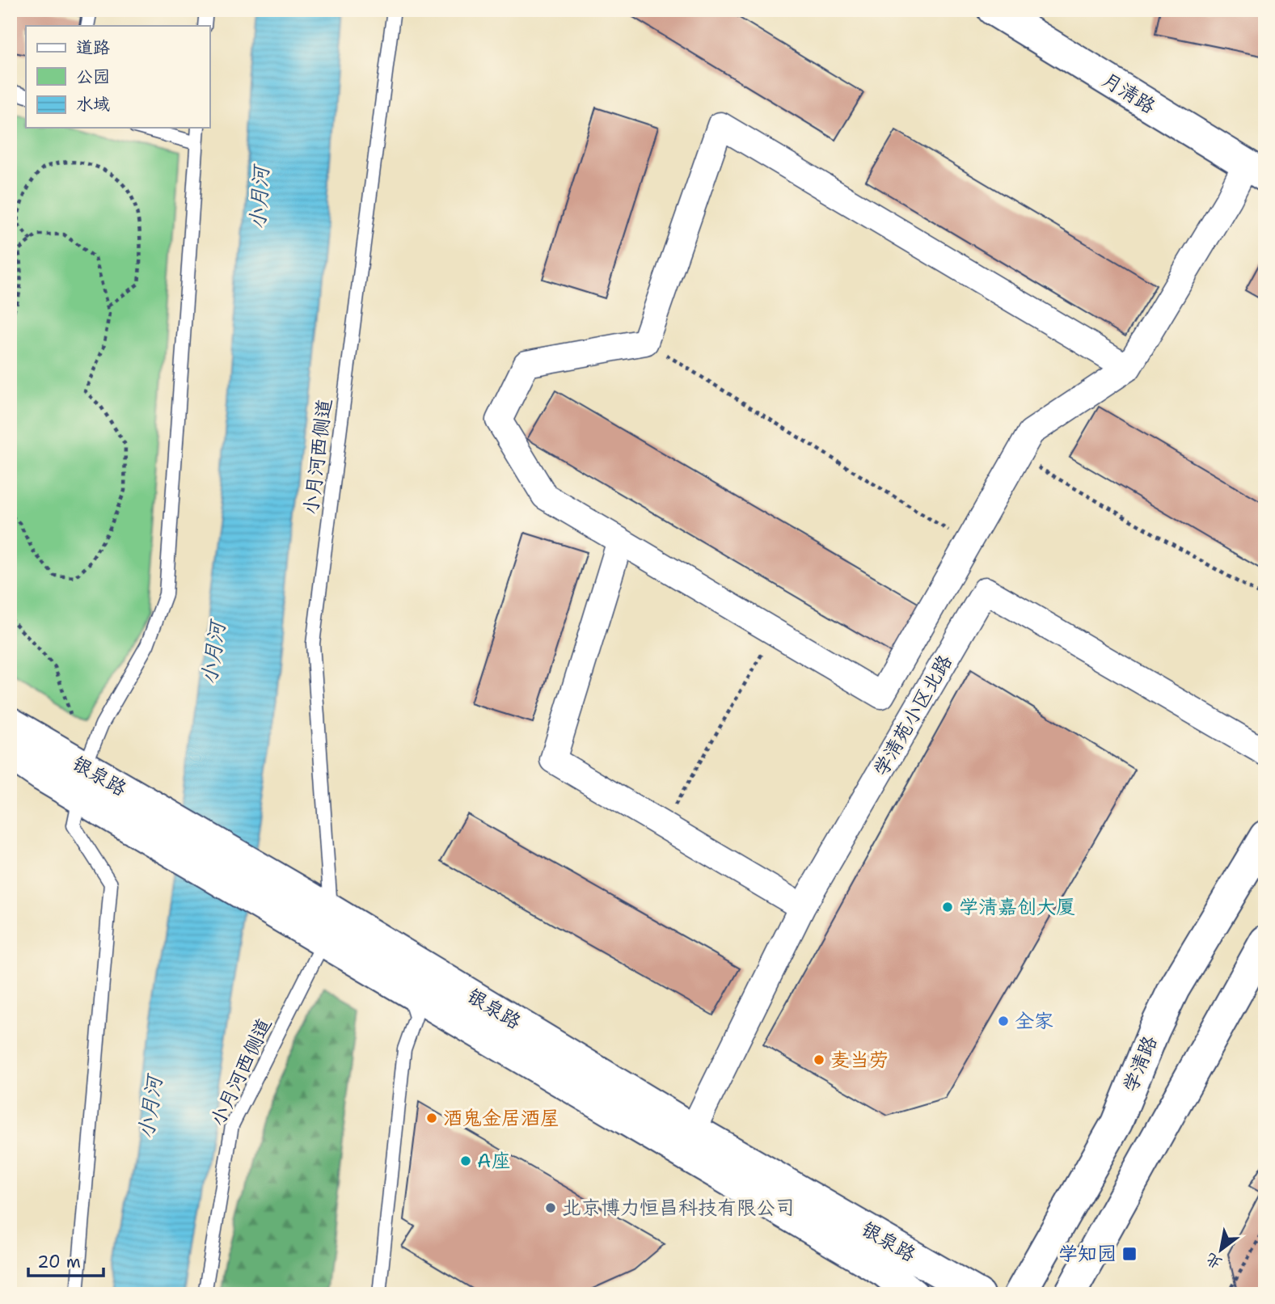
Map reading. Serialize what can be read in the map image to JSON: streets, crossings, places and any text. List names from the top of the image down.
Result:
{
  "streets": {
    "main road": ["月清路", "银泉路", "学清路"],
    "street": ["学清苑小区北路"],
    "lane": ["小月河西侧道"]
  },
  "crossings": [
    ["小月河西侧道", "银泉路"],
    ["学清苑小区北路", "银泉路"]
  ],
  "water": ["小月河"],
  "places": {
    "other": [
      "学清嘉创大厦",
      "全家",
      "麦当劳",
      "酒鬼金居酒屋",
      "A座",
      "北京博力恒昌科技有限公司"
    ],
    "transit": ["学知园"]
  },
  "legend": ["道路", "公园", "水域"],
  "scale_bar": "20 m",
  "north": "bottom left"
}
